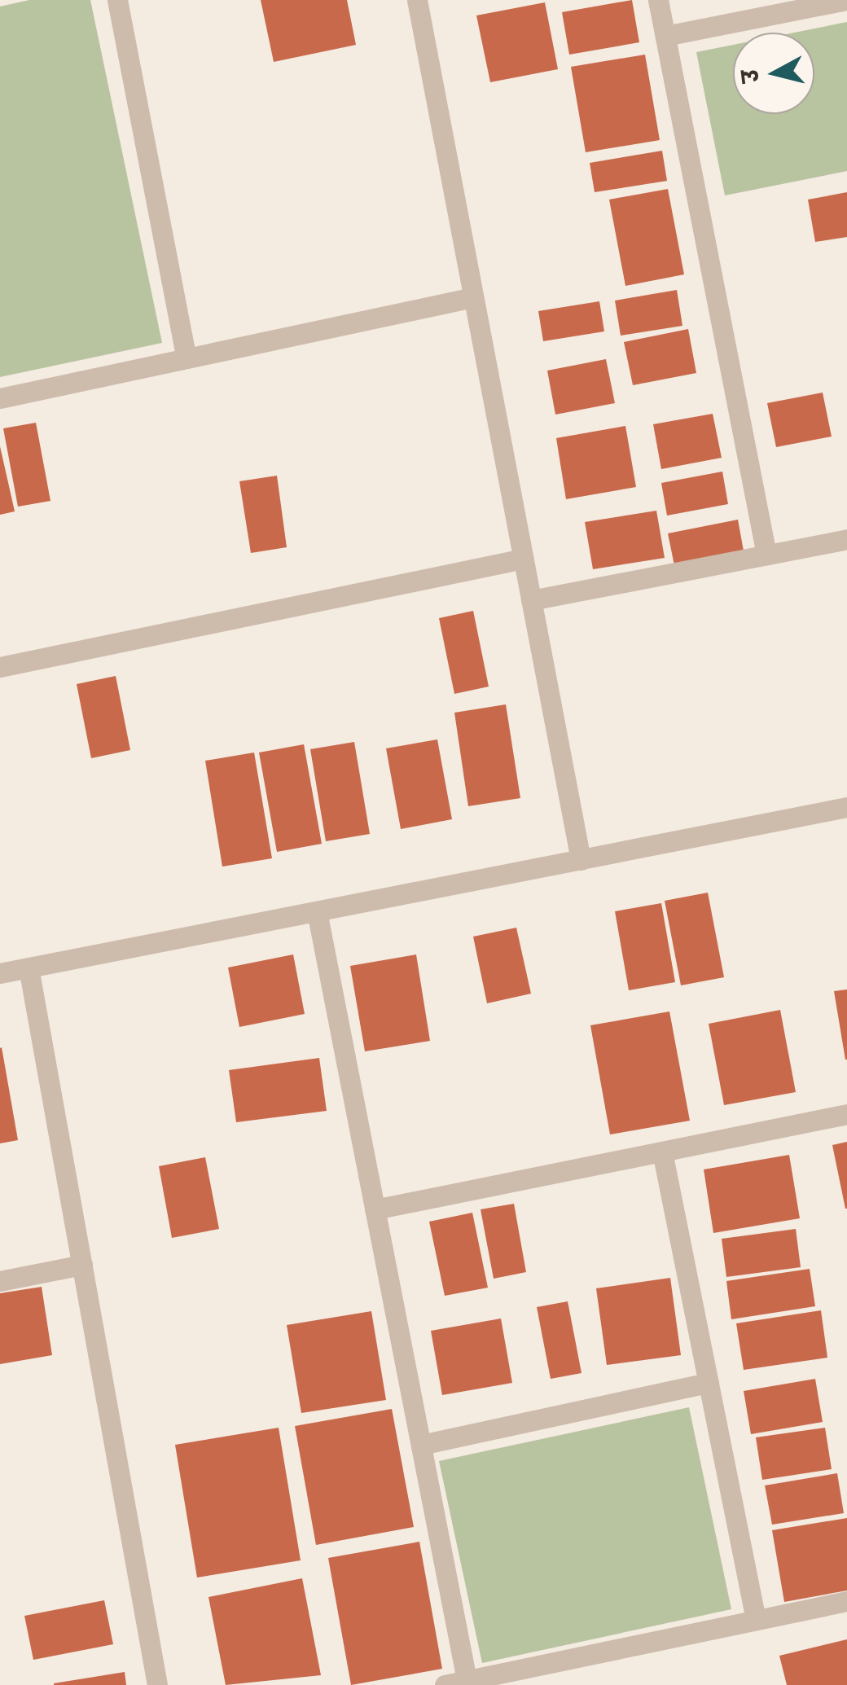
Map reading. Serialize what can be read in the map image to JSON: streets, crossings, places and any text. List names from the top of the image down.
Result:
{
  "north": "left"
}
